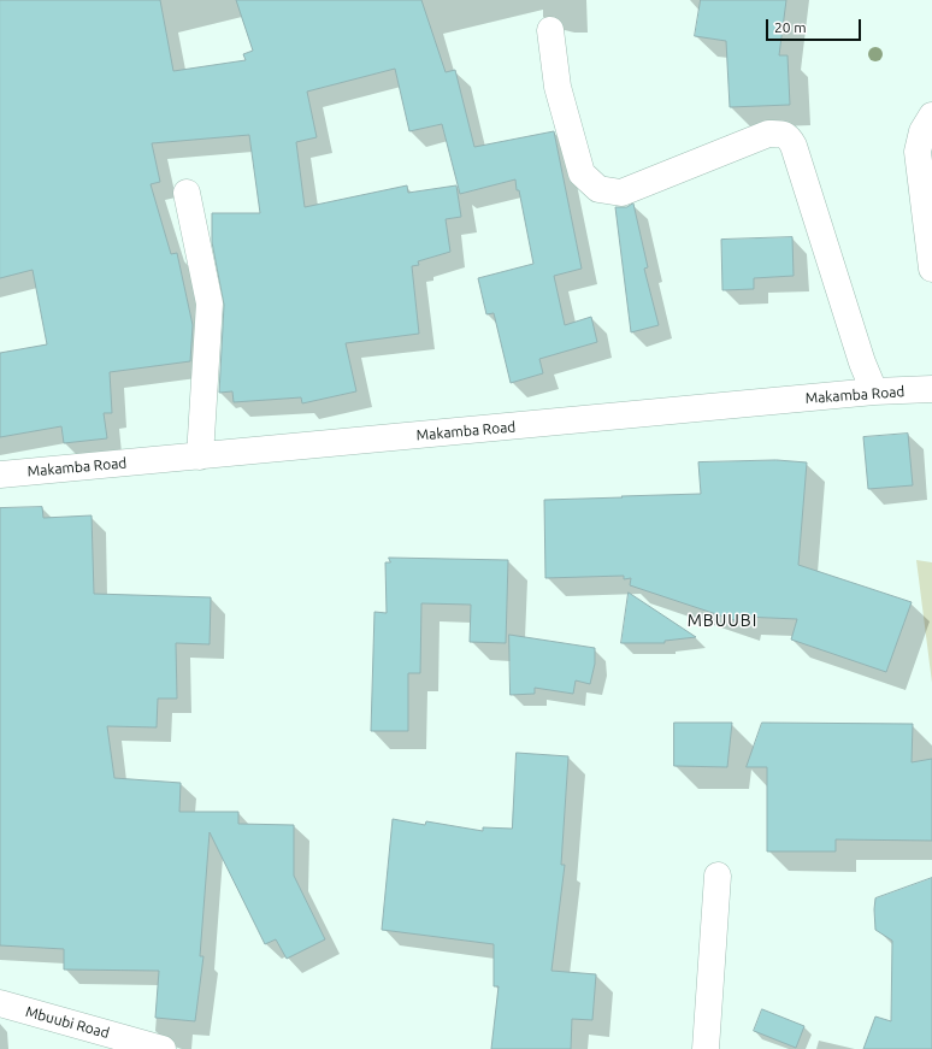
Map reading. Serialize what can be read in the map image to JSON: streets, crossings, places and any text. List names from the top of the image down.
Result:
{
  "streets": {
    "street": ["Makamba Road", "Mbuubi Road"]
  },
  "districts": ["MBUUBI"],
  "scale_bar": "20 m"
}
